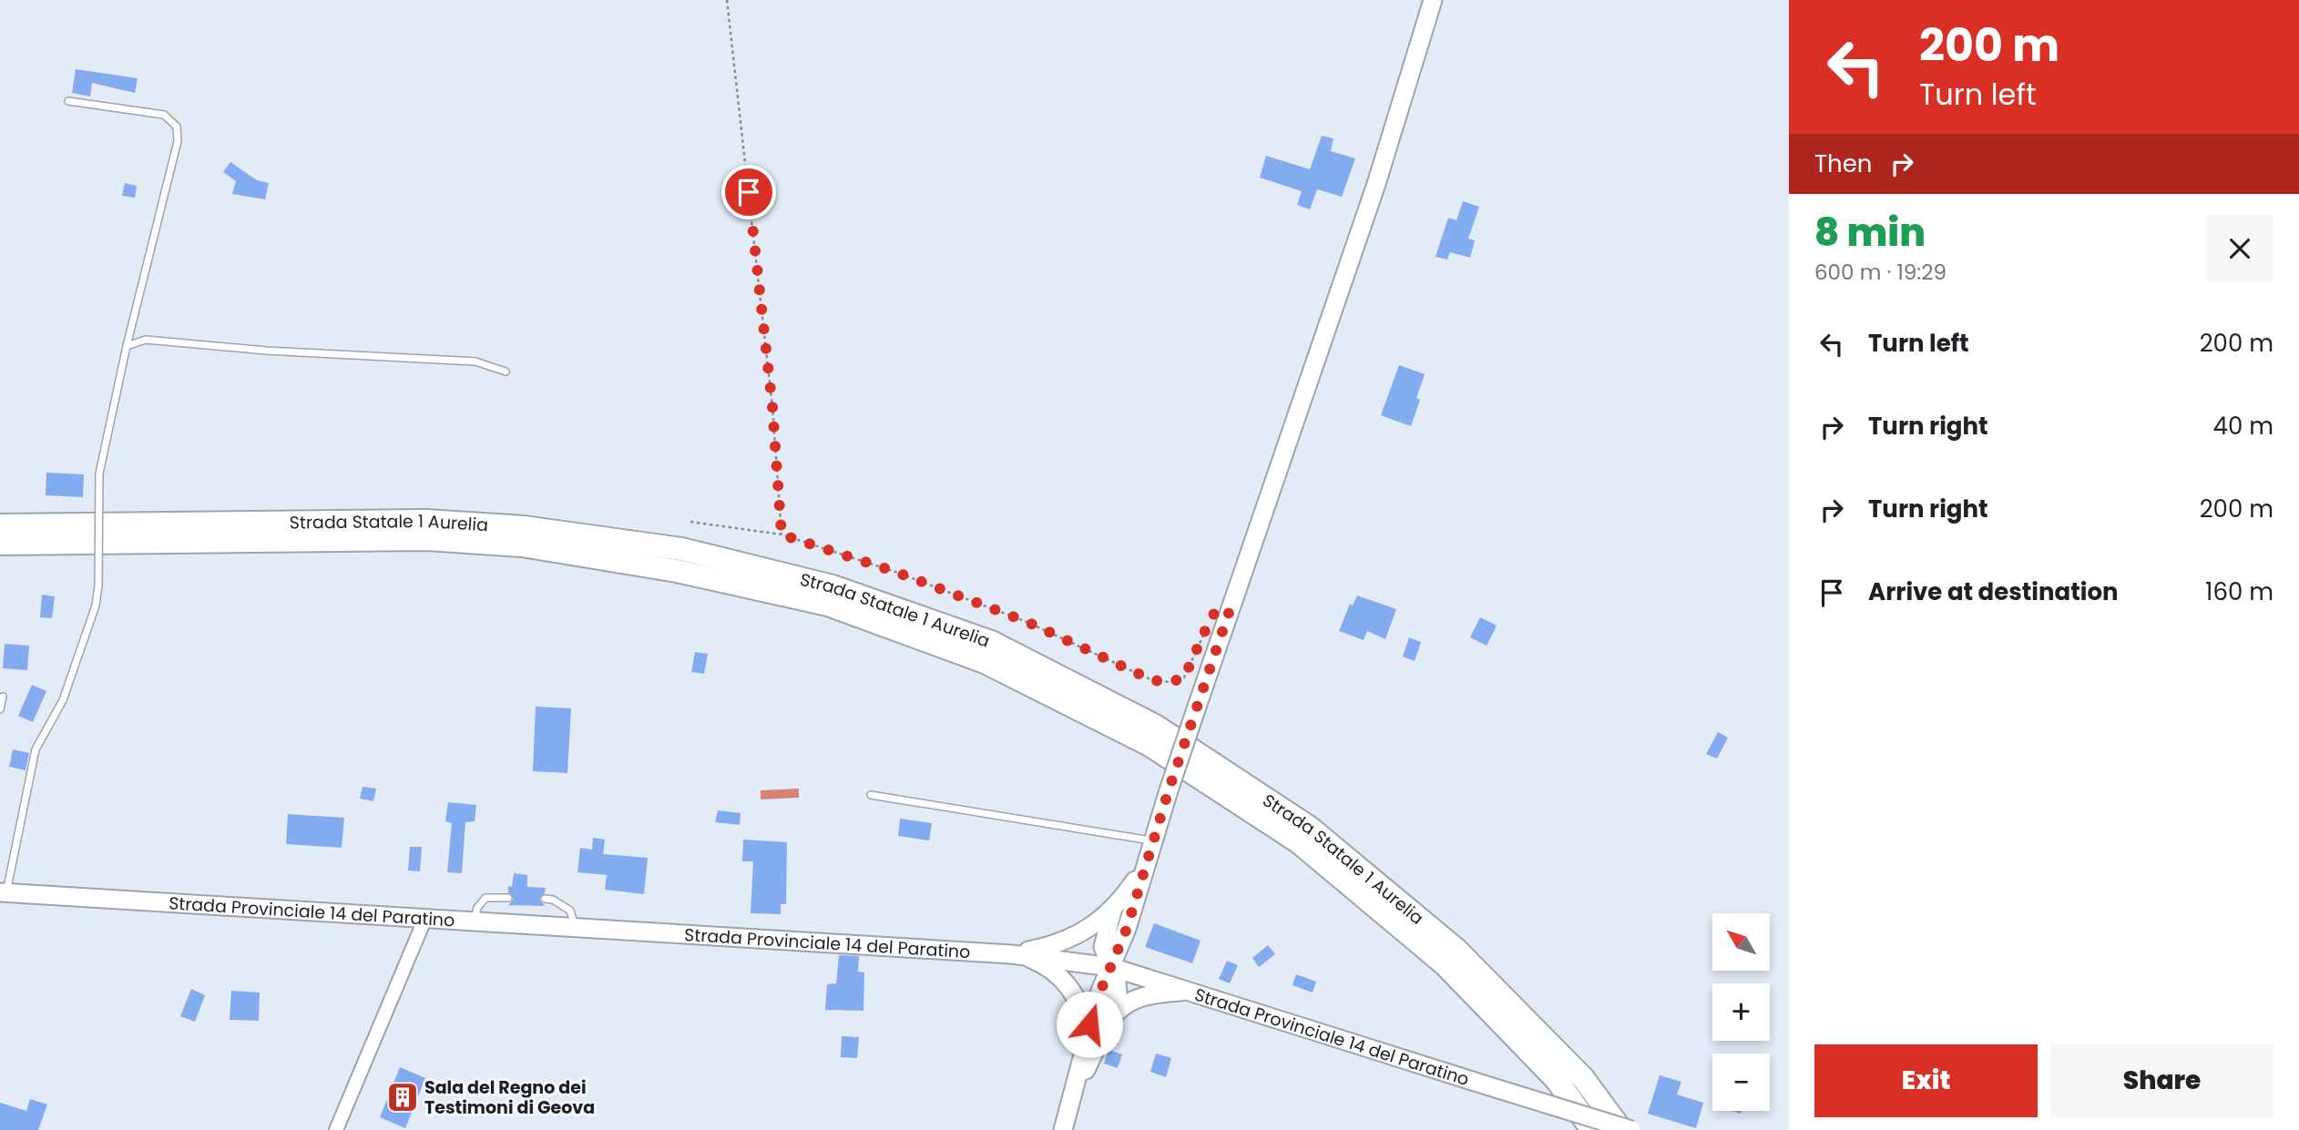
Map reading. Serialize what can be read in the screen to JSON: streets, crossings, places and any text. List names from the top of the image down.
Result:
{
  "streets": {
    "highway": ["Strada Statale 1 Aurelia"],
    "main road": ["Strada Provinciale 14 del Paratino"]
  },
  "places": {
    "building": ["Sala del Regno dei Testimoni di Geova"]
  },
  "north": "top left",
  "page": {
    "turn": ["200 m", "Turn left"],
    "then": "Then",
    "heading": ["8 min", "600 m · 19:29"],
    "list": [
      {
        "name": "Turn left",
        "value": "200 m"
      },
      {
        "name": "Turn right",
        "value": "40 m"
      },
      {
        "name": "Turn right",
        "value": "200 m"
      },
      {
        "name": "Arrive at destination",
        "value": "160 m"
      }
    ],
    "map_buttons": ["+", "−"],
    "buttons": ["Exit", "Share"]
  }
}
